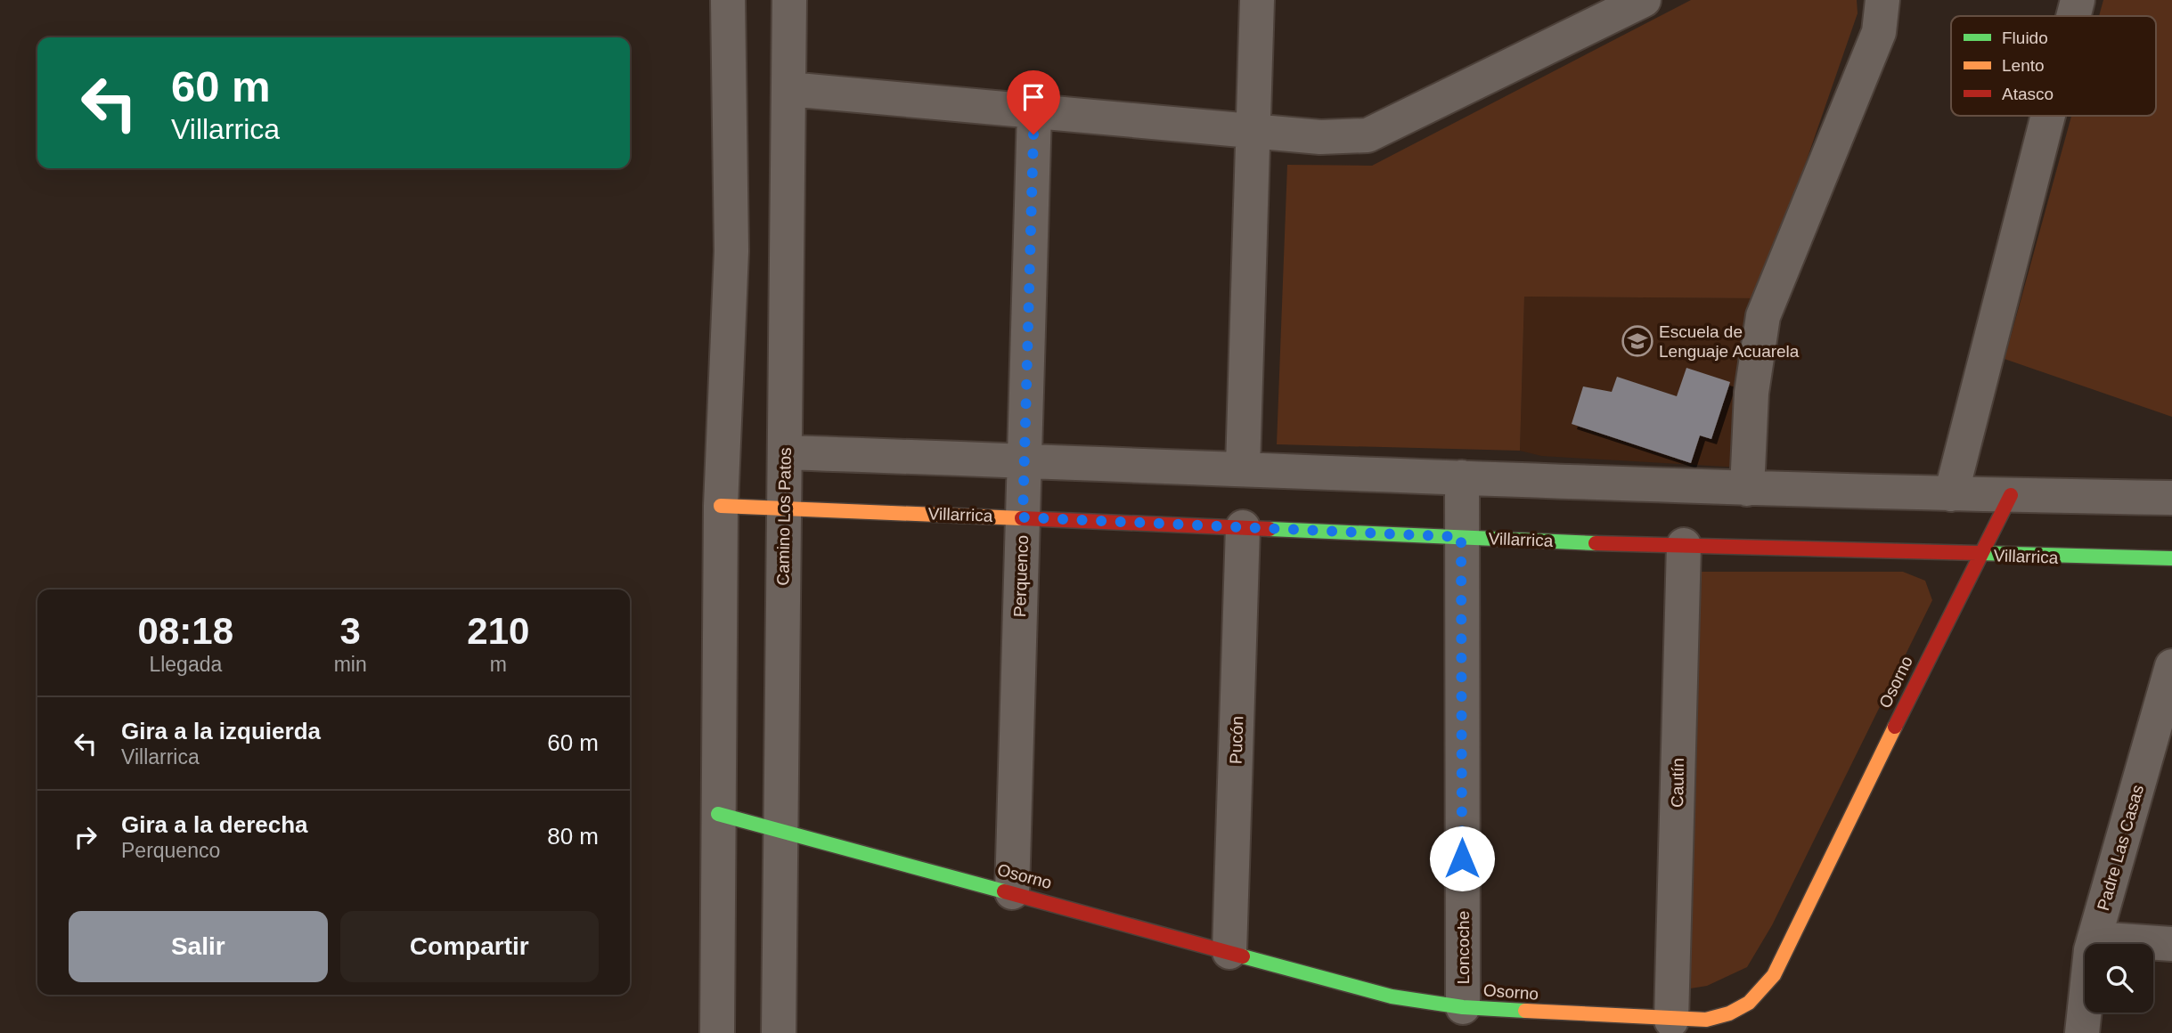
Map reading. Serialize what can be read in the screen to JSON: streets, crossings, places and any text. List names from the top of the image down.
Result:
{
  "streets": {
    "street": [
      "Villarrica",
      "Camino Los Patos",
      "Perquenco",
      "Osorno",
      "Pucón",
      "Cautín",
      "Padre Las Casas",
      "Loncoche"
    ]
  },
  "crossings": [
    ["Villarrica", "Camino Los Patos"],
    ["Villarrica", "Perquenco"],
    ["Villarrica", "Osorno"],
    ["Villarrica", "Pucón"],
    ["Villarrica", "Cautín"],
    ["Villarrica", "Loncoche"],
    ["Camino Los Patos", "Osorno"],
    ["Perquenco", "Osorno"],
    ["Osorno", "Pucón"],
    ["Osorno", "Cautín"],
    ["Osorno", "Loncoche"]
  ],
  "places": {
    "school or university": ["Escuela de Lenguaje Acuarela"]
  },
  "legend": ["Fluido", "Lento", "Atasco"],
  "page": {
    "turn": ["60 m", "Villarrica"],
    "eta": [
      "08:18",
      "Llegada",
      "3",
      "min",
      "210",
      "m"
    ],
    "list": [
      {
        "name": "Gira a la izquierda",
        "note": "Villarrica",
        "value": "60 m"
      },
      {
        "name": "Gira a la derecha",
        "note": "Perquenco",
        "value": "80 m"
      }
    ],
    "buttons": ["Salir", "Compartir"]
  }
}
